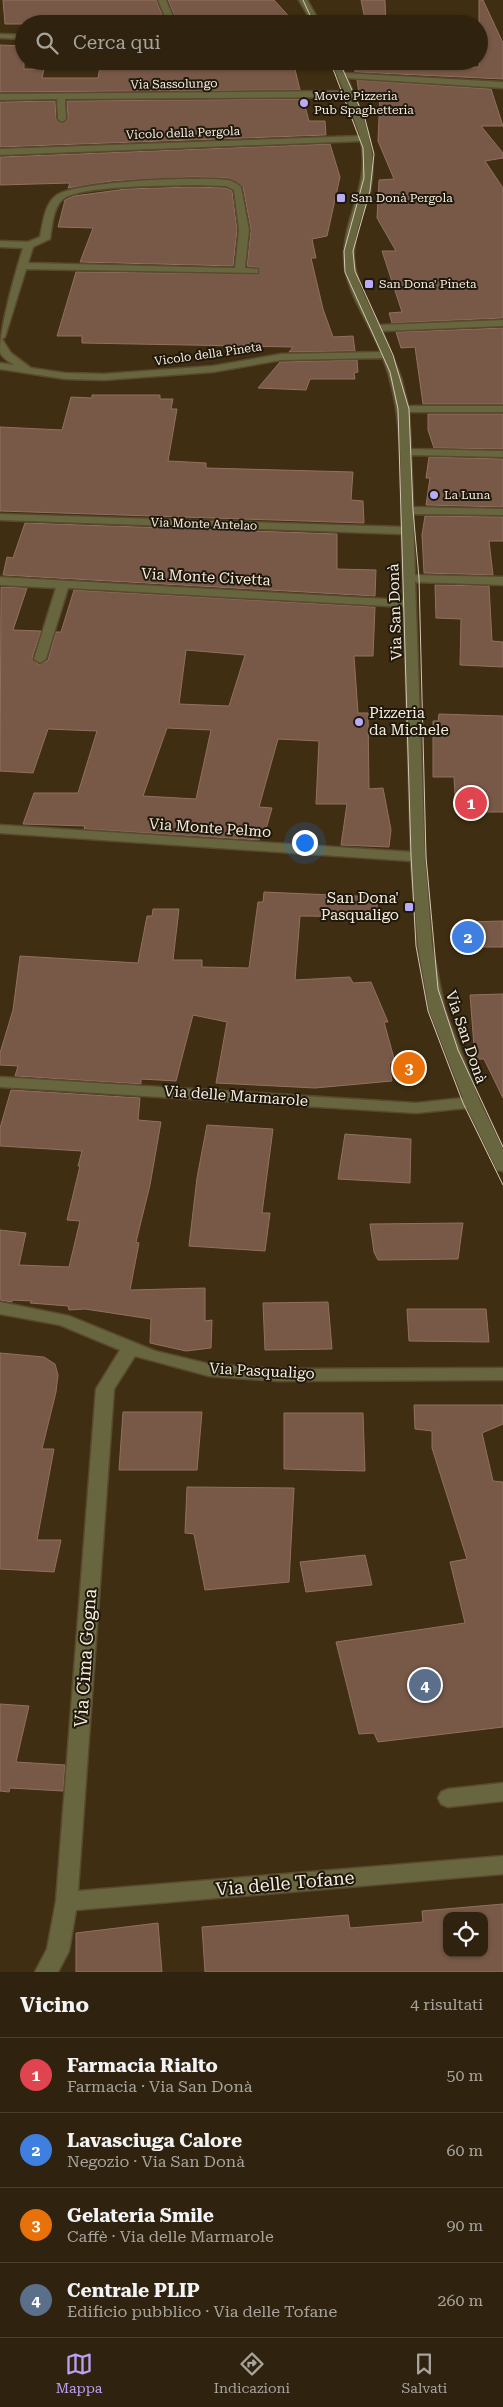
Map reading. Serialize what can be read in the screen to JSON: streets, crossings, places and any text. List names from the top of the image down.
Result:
{
  "streets": {
    "street": [
      "Via Sassolungo",
      "Vicolo della Pergola",
      "Vicolo della Pineta",
      "Via Monte Antelao",
      "Via Monte Civetta",
      "Via San Donà",
      "Via Monte Pelmo",
      "Via delle Marmarole",
      "Via Pasqualigo",
      "Via Cima Gogna",
      "Via delle Tofane"
    ]
  },
  "crossings": [
    ["Via Sassolungo", "Via San Donà"],
    ["Vicolo della Pergola", "Via San Donà"],
    ["Vicolo della Pineta", "Via San Donà"],
    ["Via Monte Antelao", "Via San Donà"],
    ["Via Monte Civetta", "Via San Donà"],
    ["Via San Donà", "Via Monte Pelmo"],
    ["Via San Donà", "Via delle Marmarole"],
    ["Via Pasqualigo", "Via Cima Gogna"],
    ["Via Cima Gogna", "Via delle Tofane"]
  ],
  "places": {
    "other": ["Movie Pizzeria Pub Spaghetteria", "La Luna", "Pizzeria da Michele"],
    "transit": ["San Donà Pergola", "San Dona' Pineta", "San Dona' Pasqualigo"]
  },
  "page": {
    "search": "Cerca qui",
    "pins": [
      "1",
      "2",
      "3",
      "4"
    ],
    "heading": ["Vicino", "4 risultati"],
    "list": [
      {
        "mark": "1",
        "name": "Farmacia Rialto",
        "note": "Farmacia · Via San Donà",
        "value": "50 m"
      },
      {
        "mark": "2",
        "name": "Lavasciuga Calore",
        "note": "Negozio · Via San Donà",
        "value": "60 m"
      },
      {
        "mark": "3",
        "name": "Gelateria Smile",
        "note": "Caffè · Via delle Marmarole",
        "value": "90 m"
      },
      {
        "mark": "4",
        "name": "Centrale PLIP",
        "note": "Edificio pubblico · Via delle Tofane",
        "value": "260 m"
      }
    ],
    "nav": ["Mappa", "Indicazioni", "Salvati"]
  }
}
